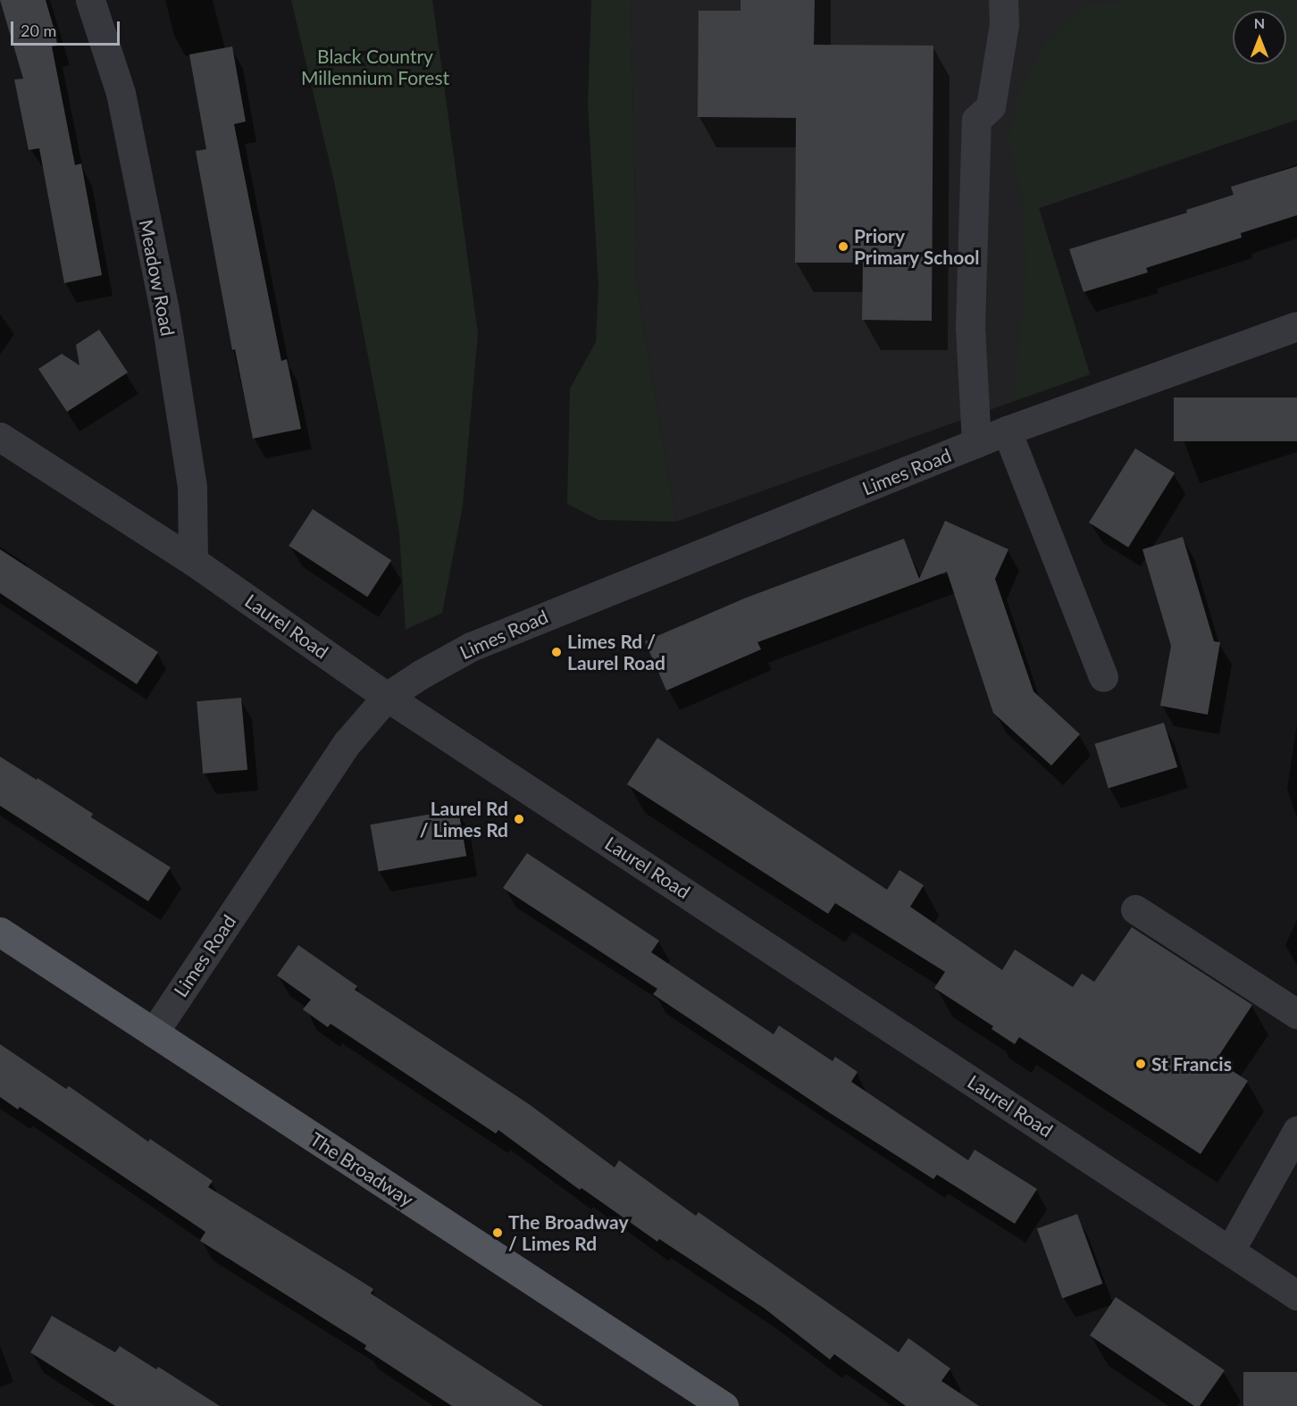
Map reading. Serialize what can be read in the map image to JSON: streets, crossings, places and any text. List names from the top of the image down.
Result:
{
  "streets": {
    "main road": ["The Broadway"],
    "street": ["Meadow Road", "Limes Road", "Laurel Road"]
  },
  "crossings": [
    ["Meadow Road", "Laurel Road"],
    ["Limes Road", "Laurel Road"],
    ["Limes Road", "The Broadway"]
  ],
  "parks": ["Black Country Millennium Forest"],
  "places": [
    "Priory Primary School",
    "Limes Rd / Laurel Road",
    "Laurel Rd / Limes Rd",
    "St Francis",
    "The Broadway / Limes Rd"
  ],
  "scale_bar": "20 m",
  "north": "top"
}
